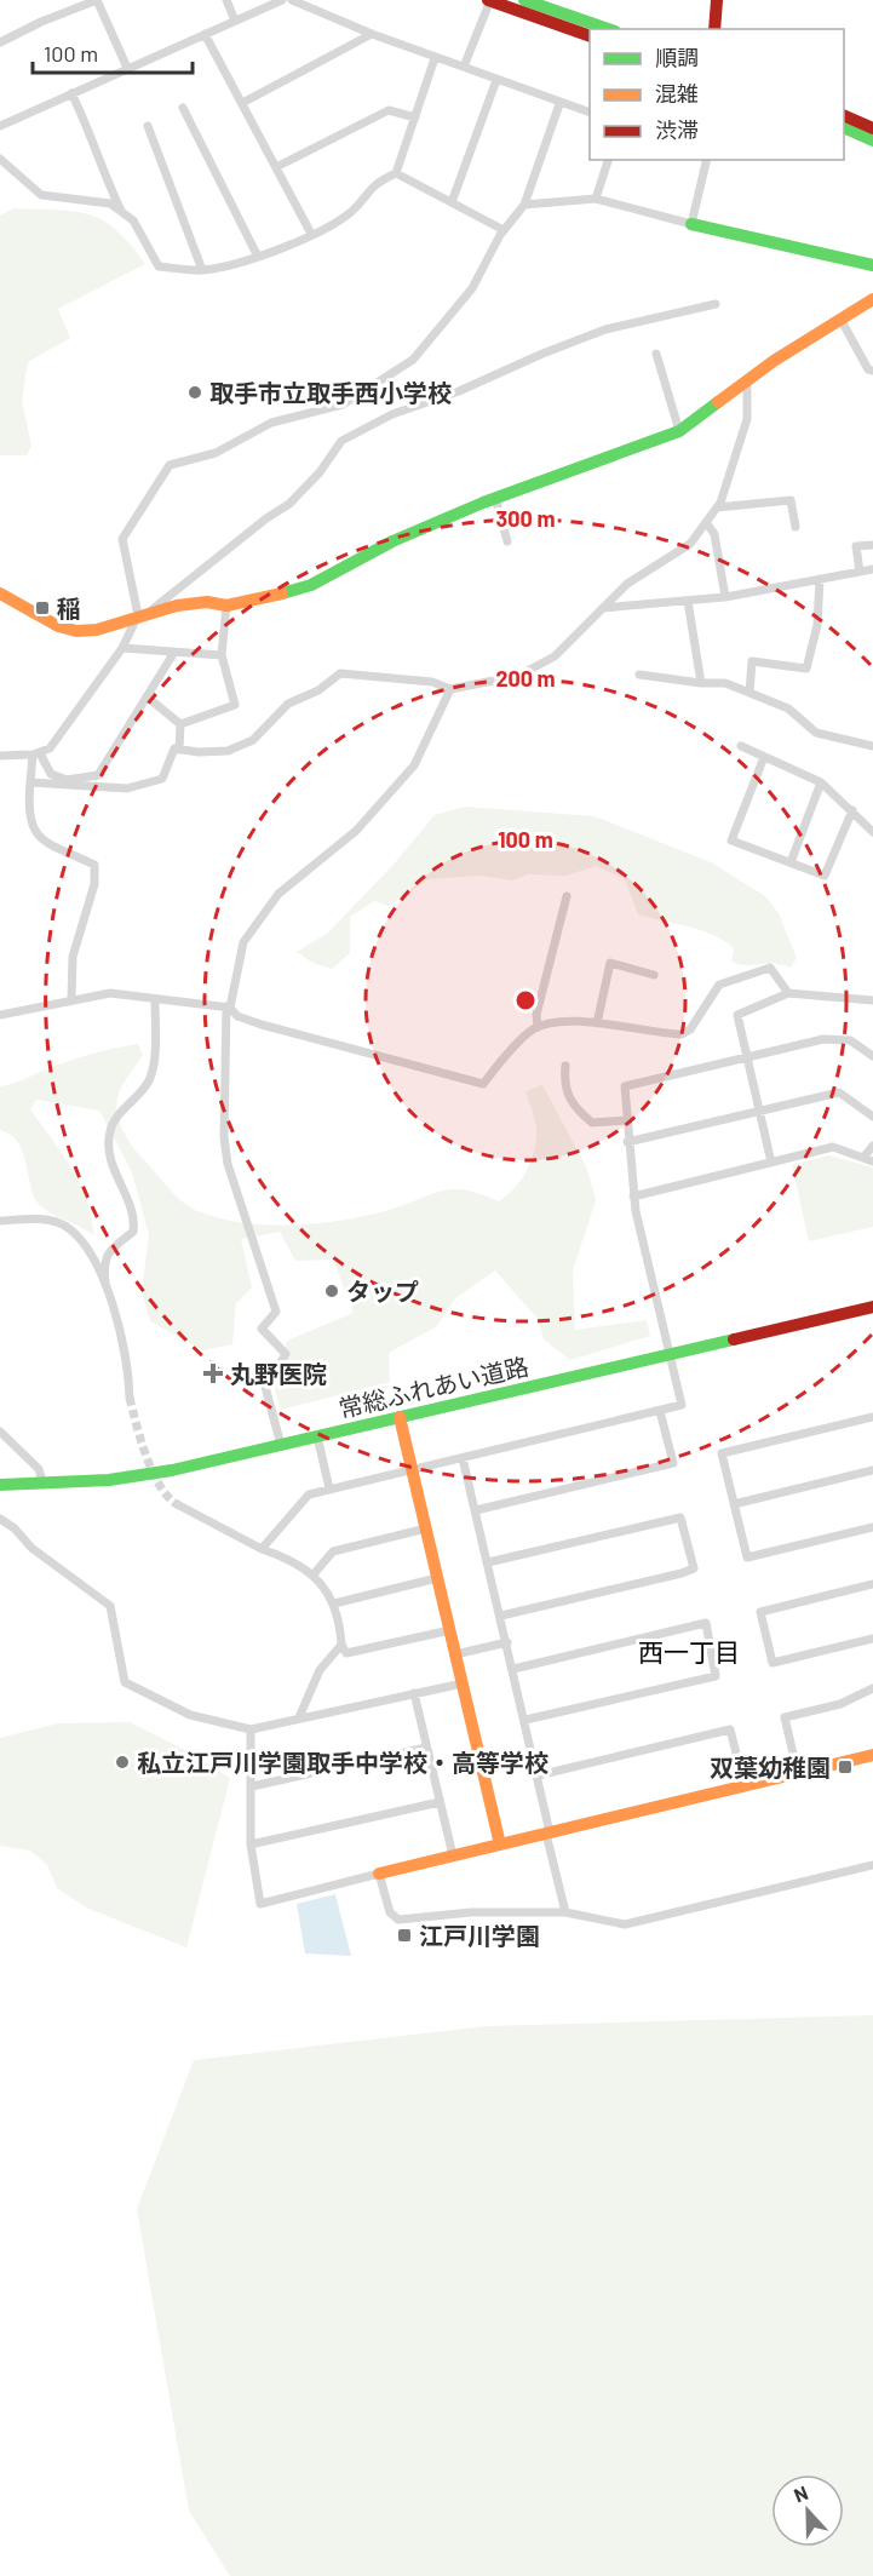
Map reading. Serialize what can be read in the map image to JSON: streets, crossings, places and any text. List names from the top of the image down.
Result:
{
  "streets": {
    "main road": ["常総ふれあい道路"]
  },
  "districts": ["西一丁目"],
  "places": {
    "other": ["取手市立取手西小学校", "タップ", "私立江戸川学園取手中学校・高等学校"],
    "transit": ["稲", "双葉幼稚園", "江戸川学園"],
    "health": ["丸野医院"]
  },
  "legend": ["順調", "混雑", "渋滞"],
  "scale_bar": "100 m",
  "north": "top",
  "rings": ["300 m", "200 m", "100 m"]
}
